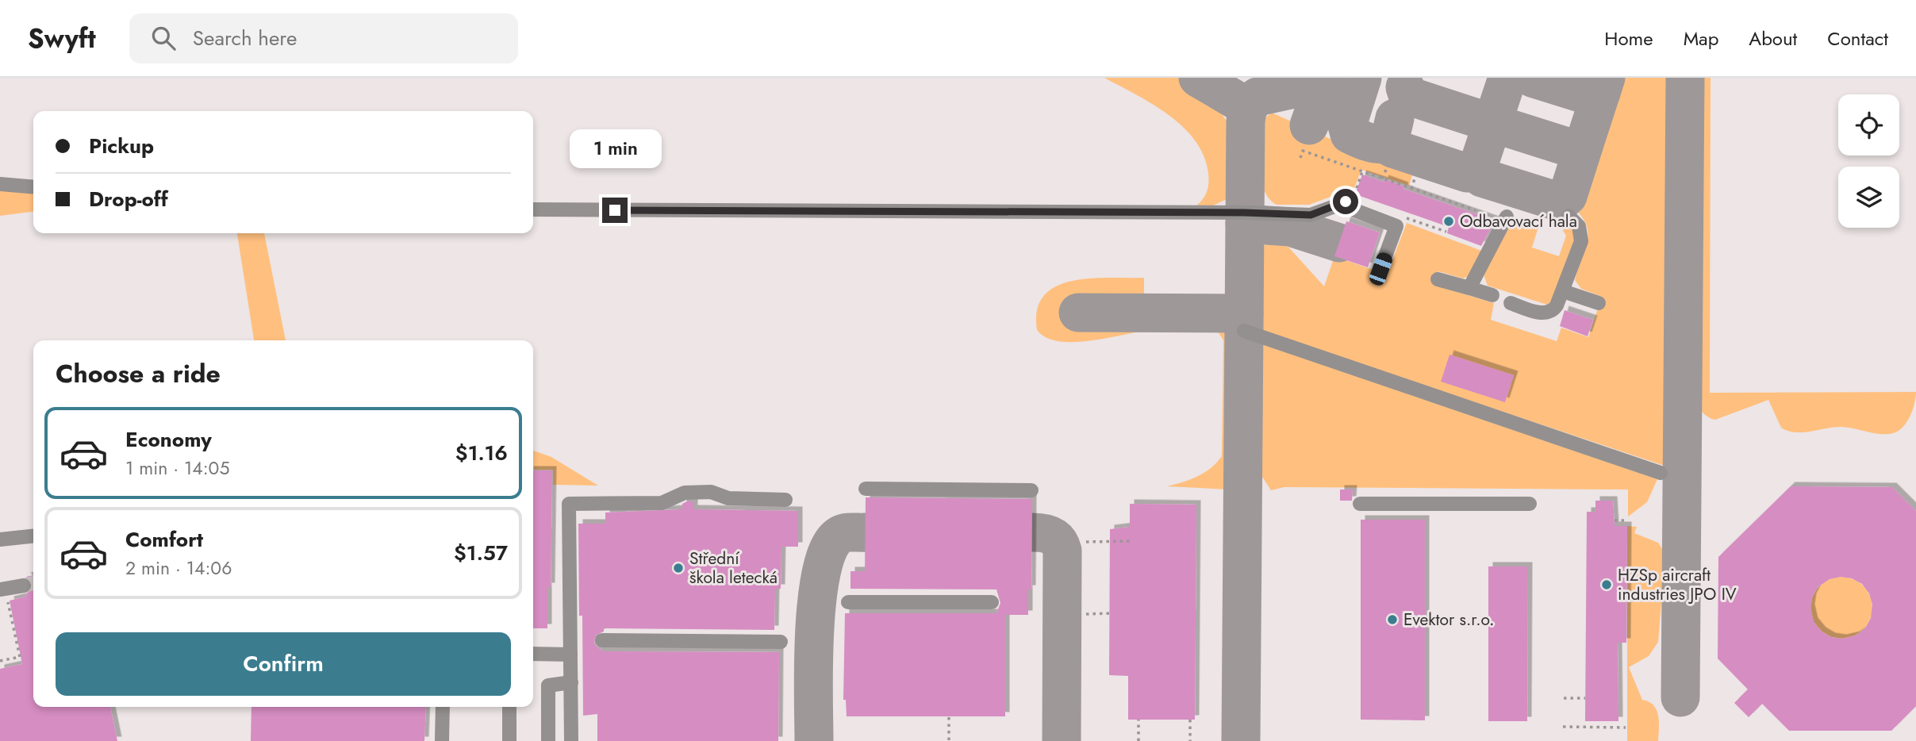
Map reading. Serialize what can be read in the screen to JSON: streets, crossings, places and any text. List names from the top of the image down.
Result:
{
  "places": [
    "Odbavovací hala",
    "Střední škola letecká",
    "HZSp aircraft industries JPO IV",
    "Evektor s.r.o."
  ],
  "page": {
    "header": "Swyft",
    "search": "Search here",
    "nav": [
      "Home",
      "Map",
      "About",
      "Contact"
    ],
    "banner": ["Pickup", "Drop-off"],
    "bubble": "1 min",
    "heading": "Choose a ride",
    "list": [
      {
        "name": "Economy",
        "note": "1 min · 14:05",
        "value": "$1.16"
      },
      {
        "name": "Comfort",
        "note": "2 min · 14:06",
        "value": "$1.57"
      }
    ],
    "buttons": "Confirm"
  }
}
